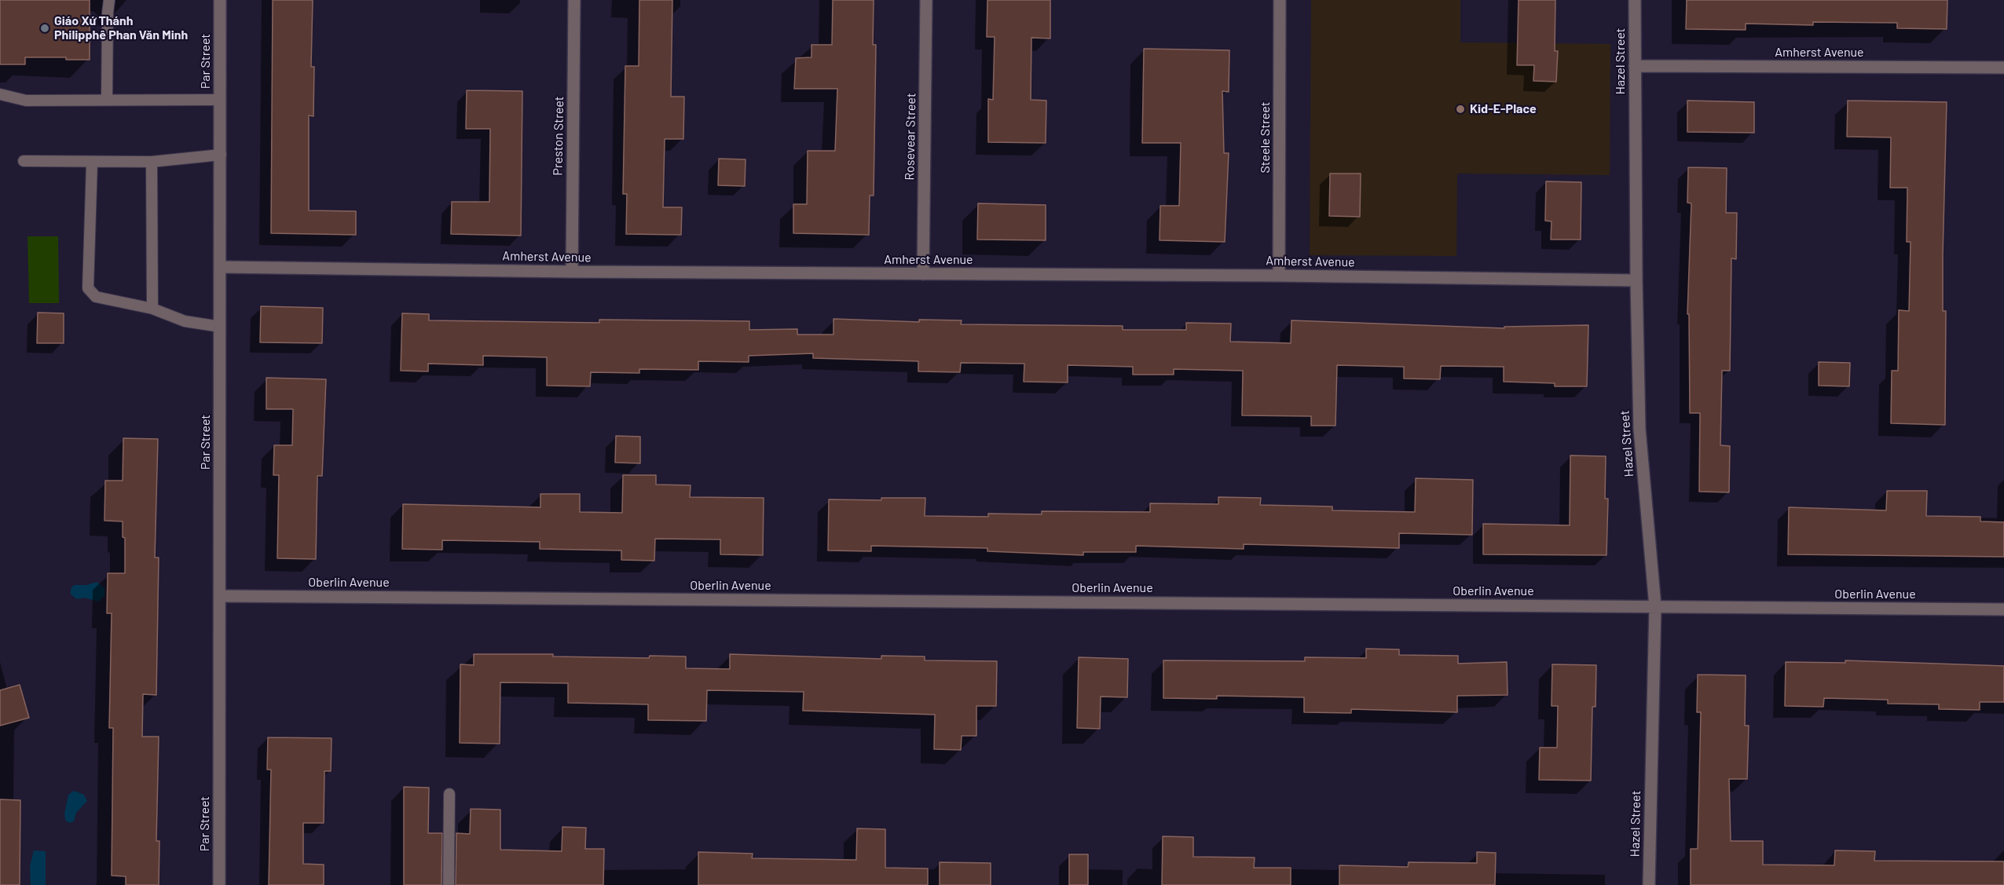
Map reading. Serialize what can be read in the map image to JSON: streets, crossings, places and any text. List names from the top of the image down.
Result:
{
  "streets": {
    "street": [
      "Amherst Avenue",
      "Par Street",
      "Hazel Street",
      "Preston Street",
      "Rosevear Street",
      "Steele Street",
      "Oberlin Avenue"
    ]
  },
  "crossings": [
    ["Amherst Avenue", "Par Street"],
    ["Amherst Avenue", "Hazel Street"],
    ["Amherst Avenue", "Preston Street"],
    ["Amherst Avenue", "Rosevear Street"],
    ["Amherst Avenue", "Steele Street"],
    ["Par Street", "Oberlin Avenue"],
    ["Hazel Street", "Oberlin Avenue"]
  ],
  "places": ["Giáo Xứ Thánh Philipphê Phan Văn Minh", "Kid-E-Place"]
}
